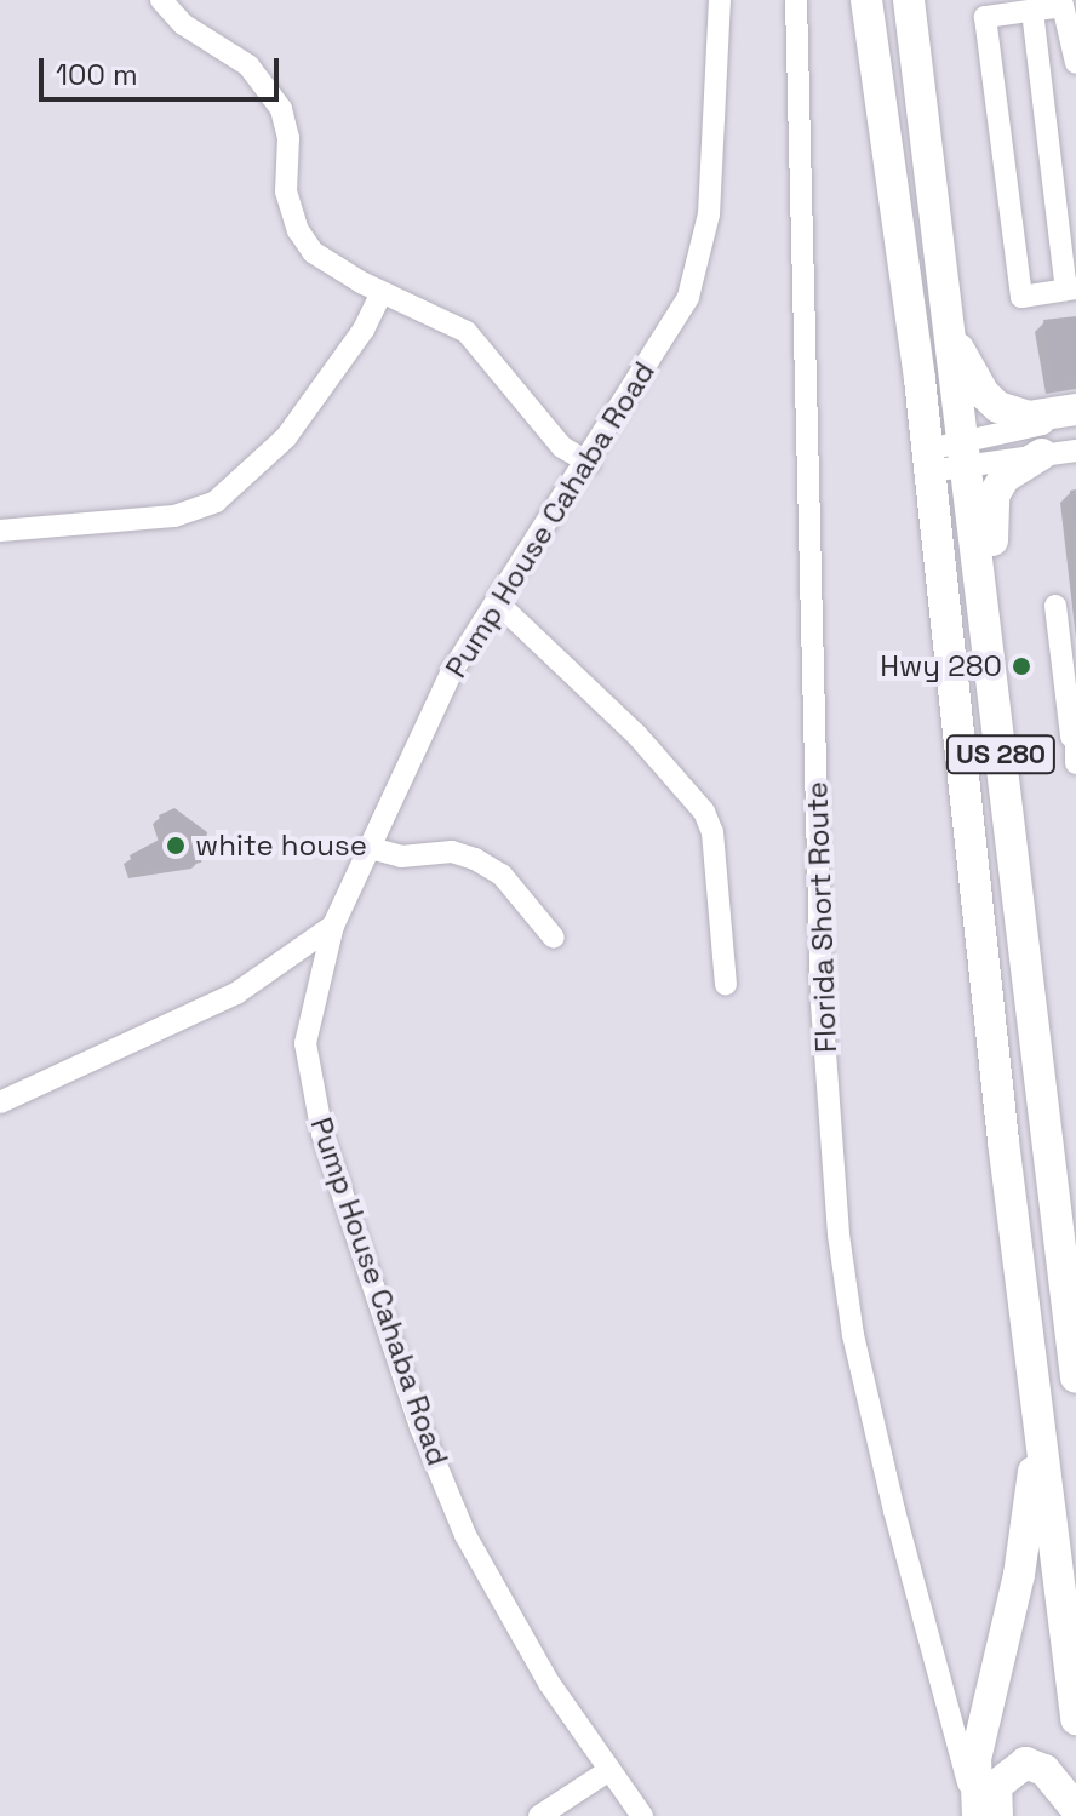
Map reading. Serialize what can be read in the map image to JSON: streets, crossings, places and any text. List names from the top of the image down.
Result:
{
  "streets": {
    "highway": ["US 280"],
    "street": ["Pump House Cahaba Road", "Florida Short Route"]
  },
  "places": ["Hwy 280", "white house"],
  "scale_bar": "100 m"
}
